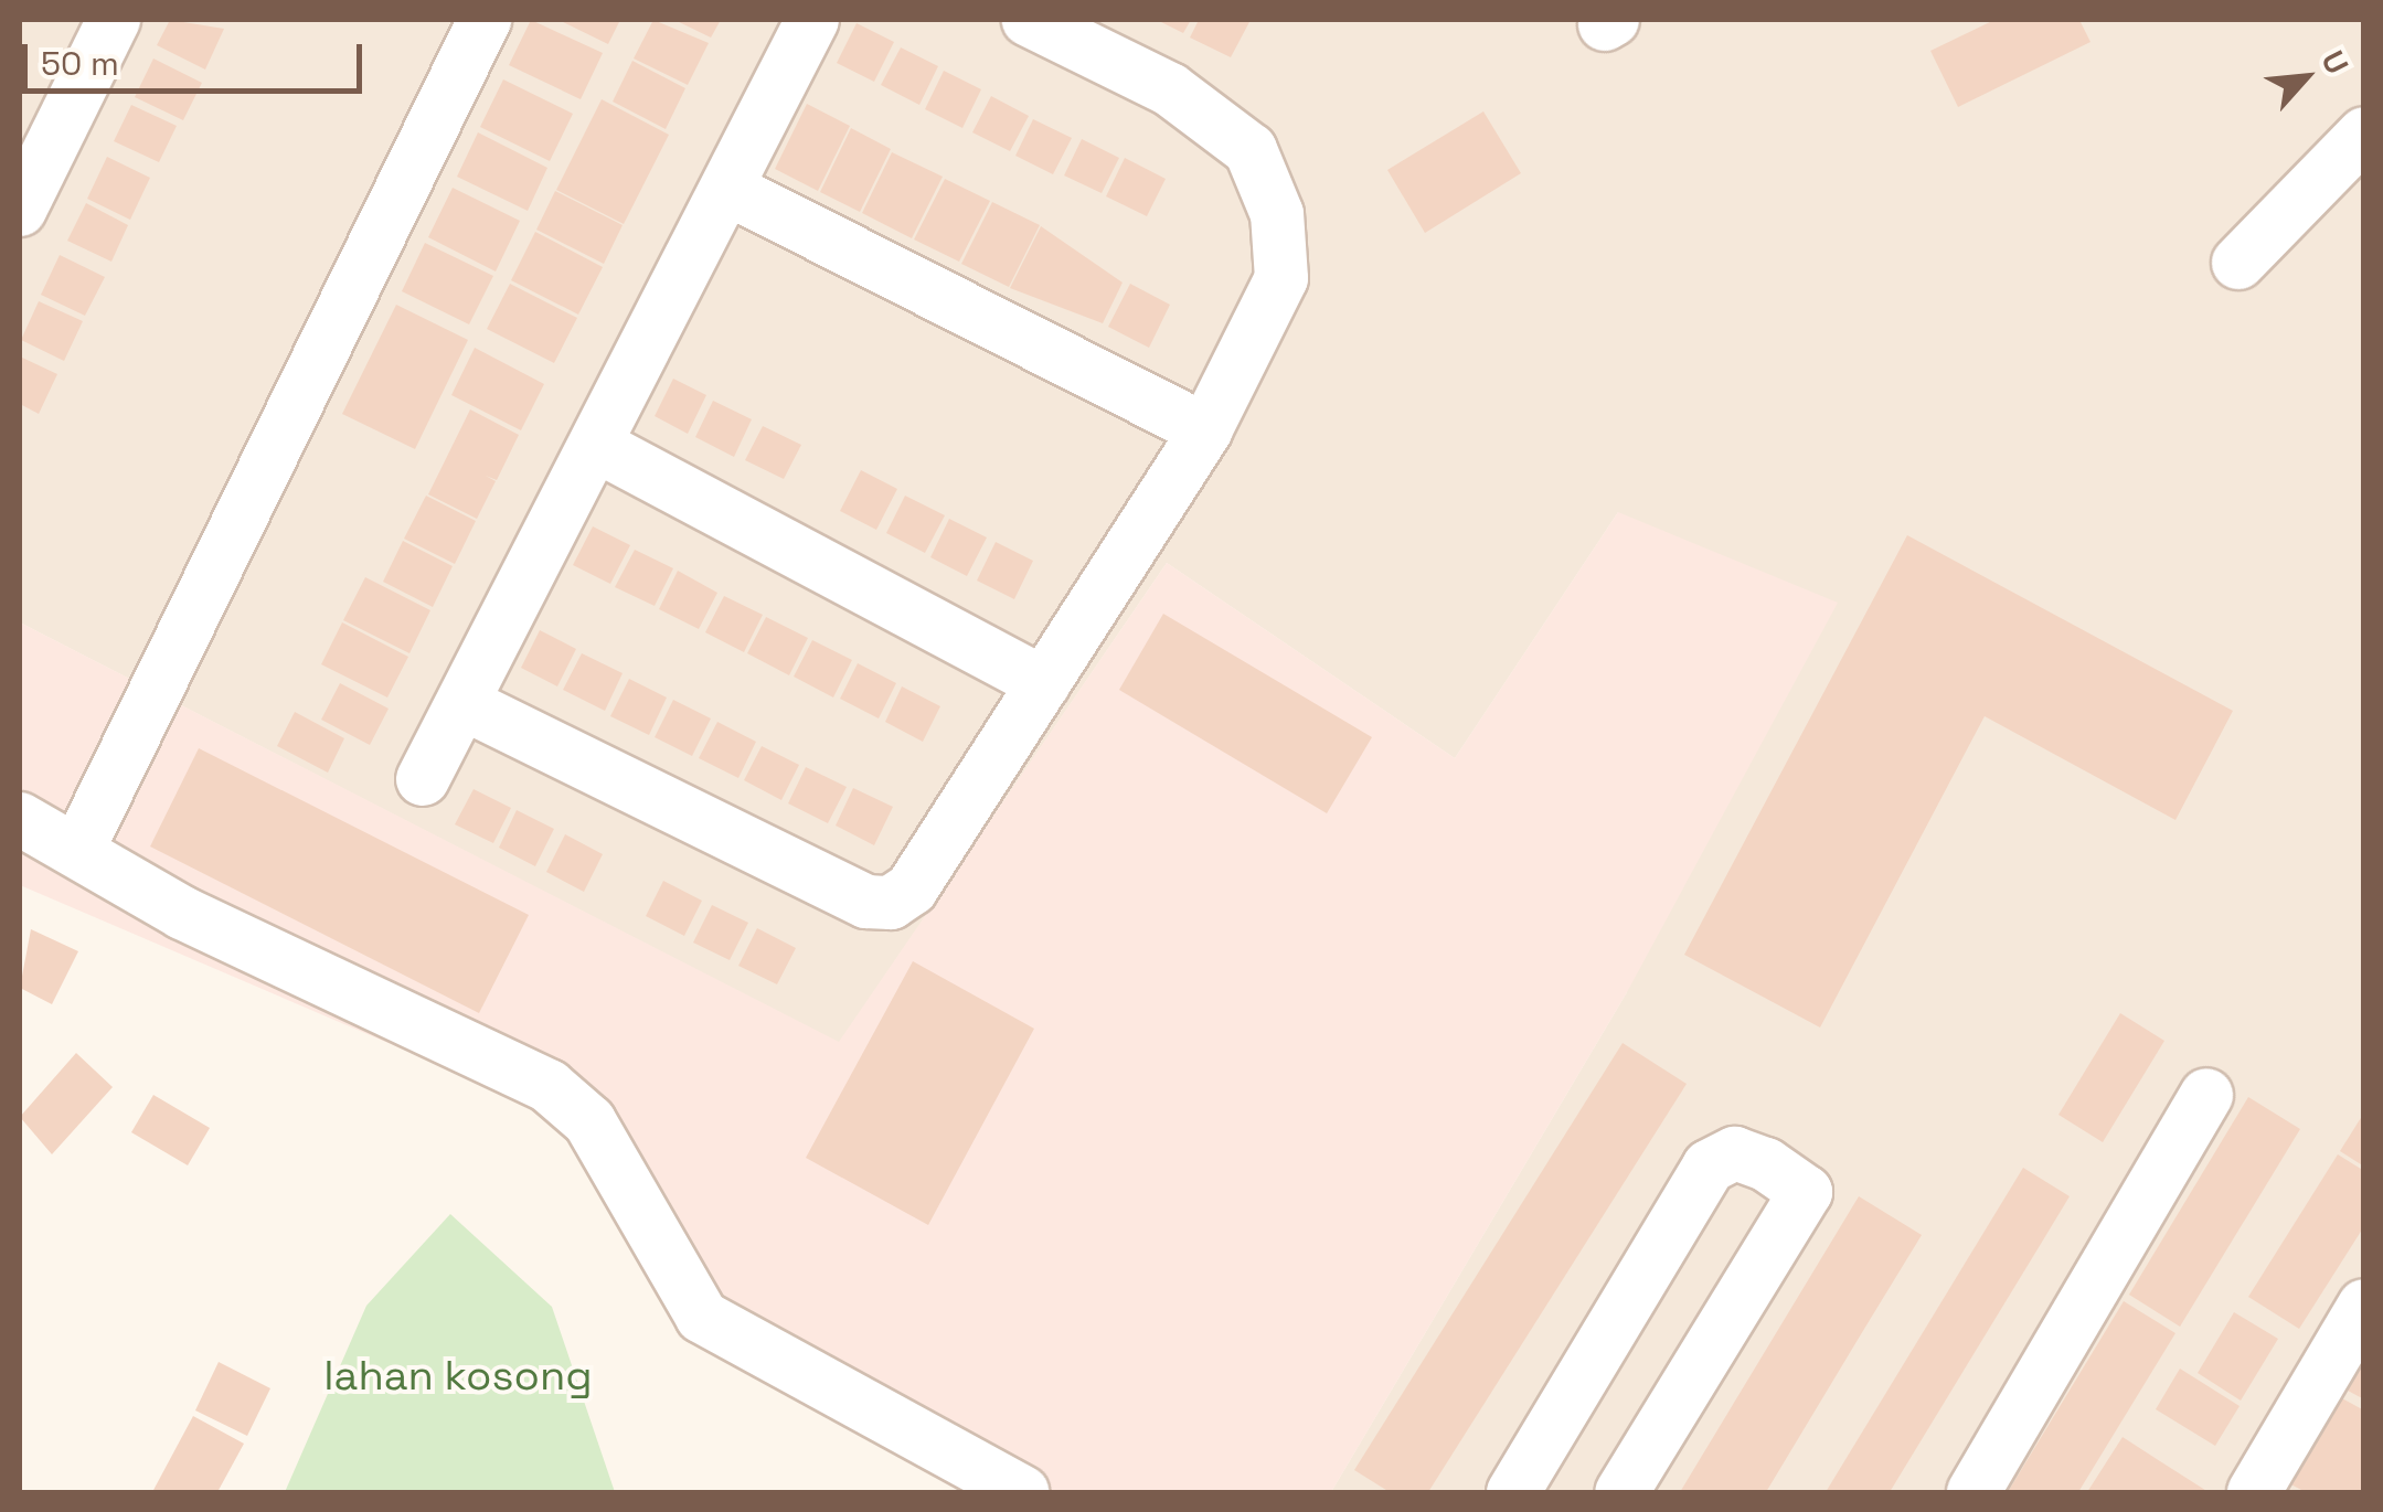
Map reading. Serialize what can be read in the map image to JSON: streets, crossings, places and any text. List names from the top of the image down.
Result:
{
  "parks": ["lahan kosong"],
  "scale_bar": "50 m",
  "north": "top right"
}
